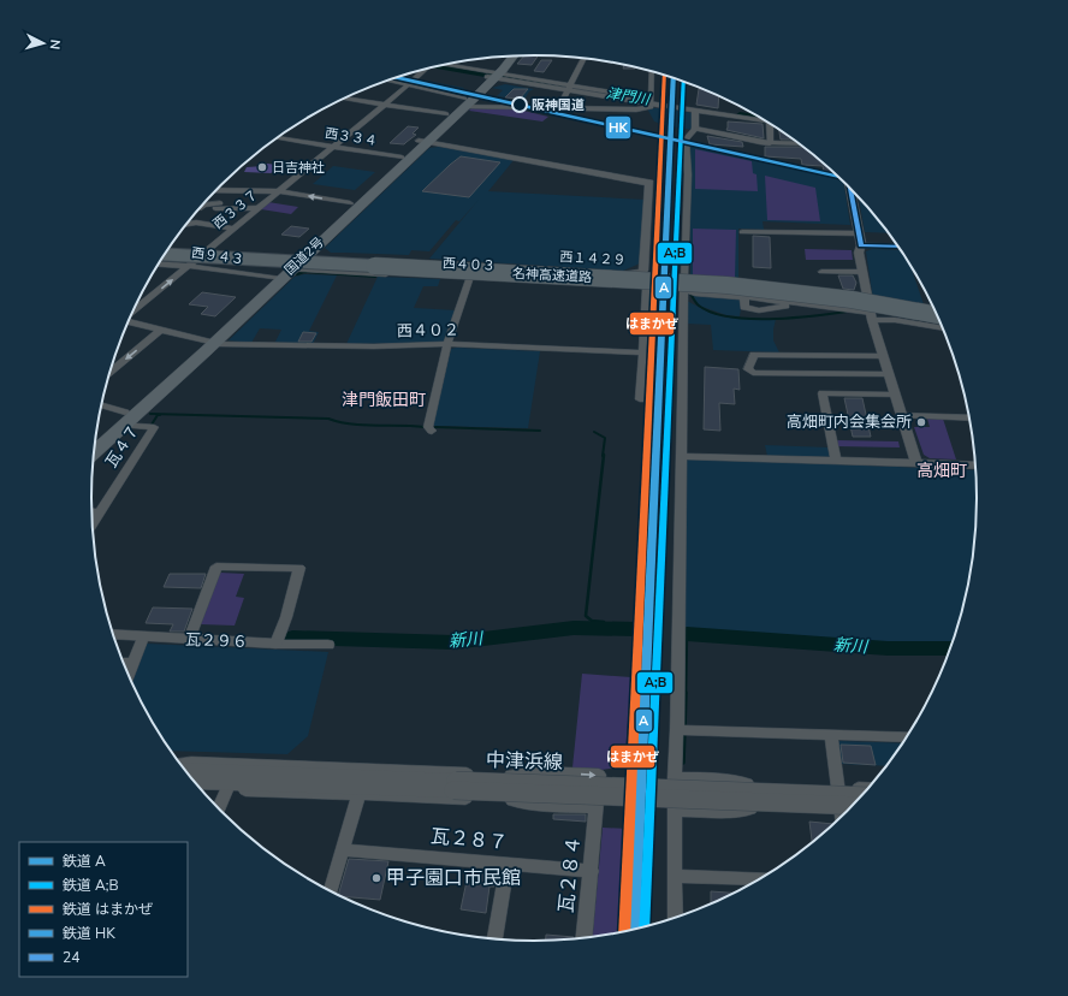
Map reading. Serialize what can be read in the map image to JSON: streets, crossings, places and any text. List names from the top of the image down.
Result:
{
  "streets": {
    "highway": ["国道2号", "名神高速道路"],
    "street": [
      "西３３４",
      "西３３７",
      "西９４３",
      "西１４２９",
      "西４０３",
      "西４０２",
      "瓦４７",
      "瓦２９６",
      "中津浜線",
      "瓦２８７",
      "瓦２８４"
    ]
  },
  "crossings": [
    ["西３３４", "西３３７"],
    ["西３３４", "国道2号"],
    ["西３３７", "西９４３"],
    ["西３３７", "名神高速道路"],
    ["西９４３", "国道2号"],
    ["西９４３", "西１４２９"],
    ["西９４３", "西４０３"],
    ["西９４３", "名神高速道路"],
    ["国道2号", "西１４２９"],
    ["国道2号", "西４０３"],
    ["国道2号", "西４０２"],
    ["国道2号", "瓦４７"],
    ["西１４２９", "西４０３"],
    ["西４０３", "西４０２"],
    ["瓦２８７", "瓦２８４"]
  ],
  "districts": ["津門飯田町", "高畑町"],
  "water": ["津門川", "新川"],
  "places": [
    "阪神国道",
    "日吉神社",
    "高畑町内会集会所",
    "甲子園口市民館"
  ],
  "lines": [
    "rail line はまかぜ",
    "rail line HK",
    "rail line A",
    "rail line A;B",
    "transit line 24"
  ],
  "legend": [
    "鉄道 A",
    "鉄道 A;B",
    "鉄道 はまかぜ",
    "鉄道 HK",
    "24"
  ],
  "north": "right"
}
